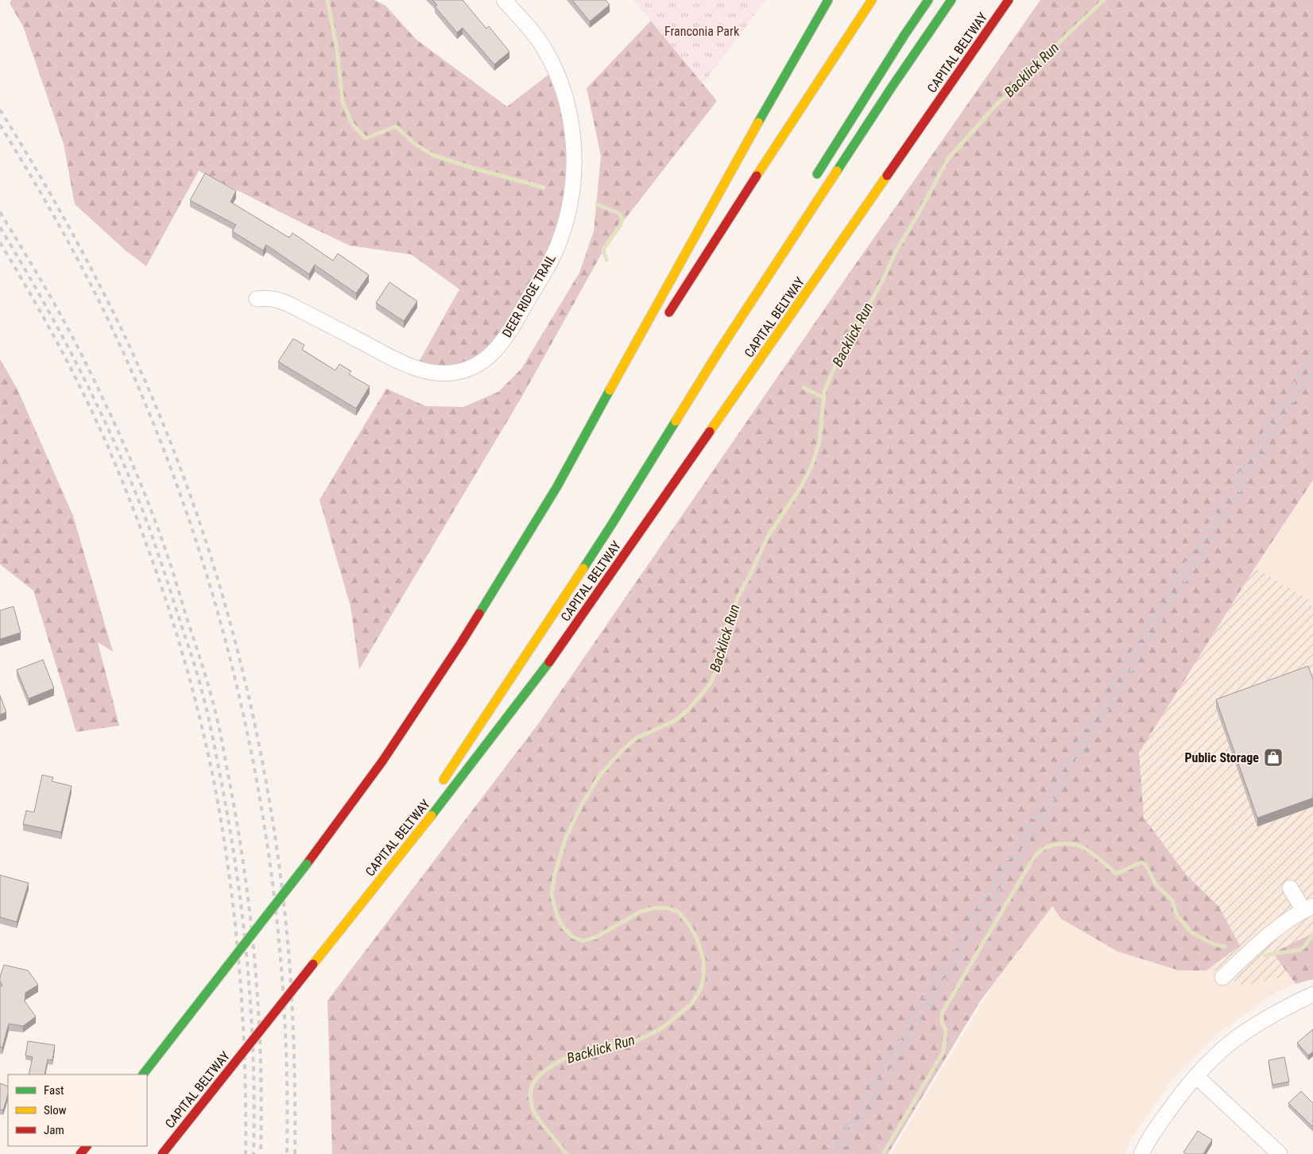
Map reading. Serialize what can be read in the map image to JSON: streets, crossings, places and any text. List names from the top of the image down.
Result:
{
  "streets": {
    "highway": ["CAPITAL BELTWAY"],
    "street": ["DEER RIDGE TRAIL"]
  },
  "water": ["Backlick Run"],
  "parks": ["Franconia Park"],
  "places": {
    "shop": ["Public Storage"]
  },
  "legend": ["Fast", "Slow", "Jam"]
}
